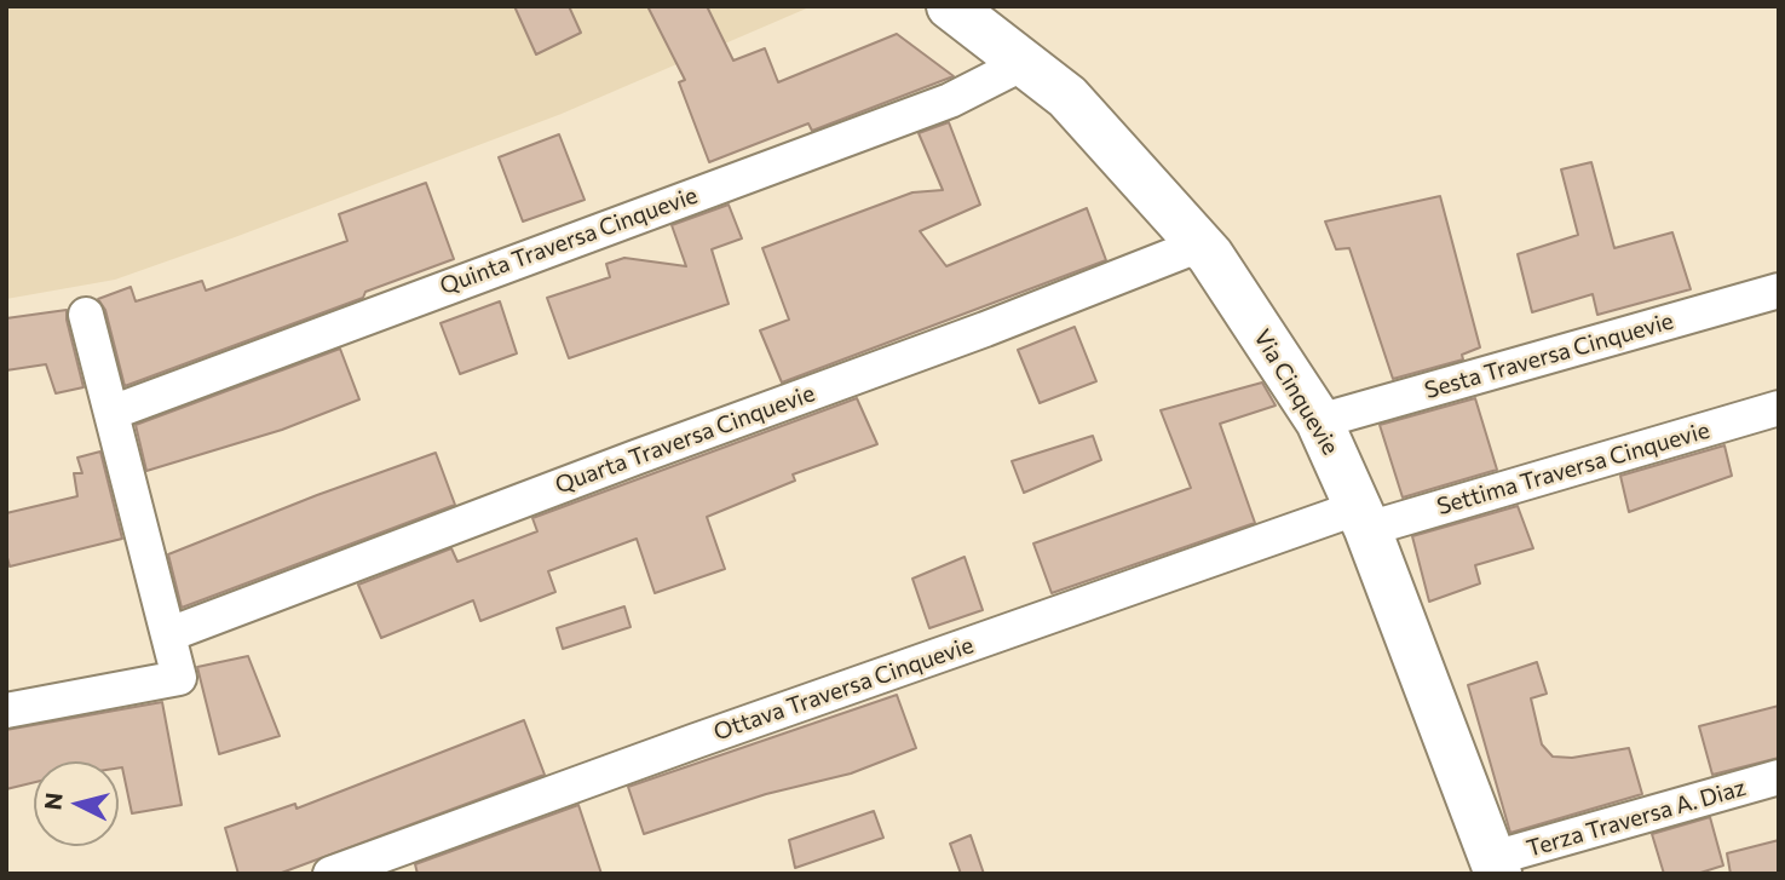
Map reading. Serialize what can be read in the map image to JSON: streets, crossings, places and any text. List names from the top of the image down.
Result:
{
  "streets": {
    "street": [
      "Quinta Traversa Cinquevie",
      "Sesta Traversa Cinquevie",
      "Via Cinquevie",
      "Quarta Traversa Cinquevie",
      "Settima Traversa Cinquevie",
      "Ottava Traversa Cinquevie",
      "Terza Traversa A. Diaz"
    ]
  },
  "crossings": [
    ["Quinta Traversa Cinquevie", "Via Cinquevie"],
    ["Sesta Traversa Cinquevie", "Via Cinquevie"],
    ["Via Cinquevie", "Quarta Traversa Cinquevie"],
    ["Via Cinquevie", "Settima Traversa Cinquevie"],
    ["Via Cinquevie", "Ottava Traversa Cinquevie"],
    ["Via Cinquevie", "Terza Traversa A. Diaz"],
    ["Settima Traversa Cinquevie", "Ottava Traversa Cinquevie"]
  ],
  "north": "left"
}
